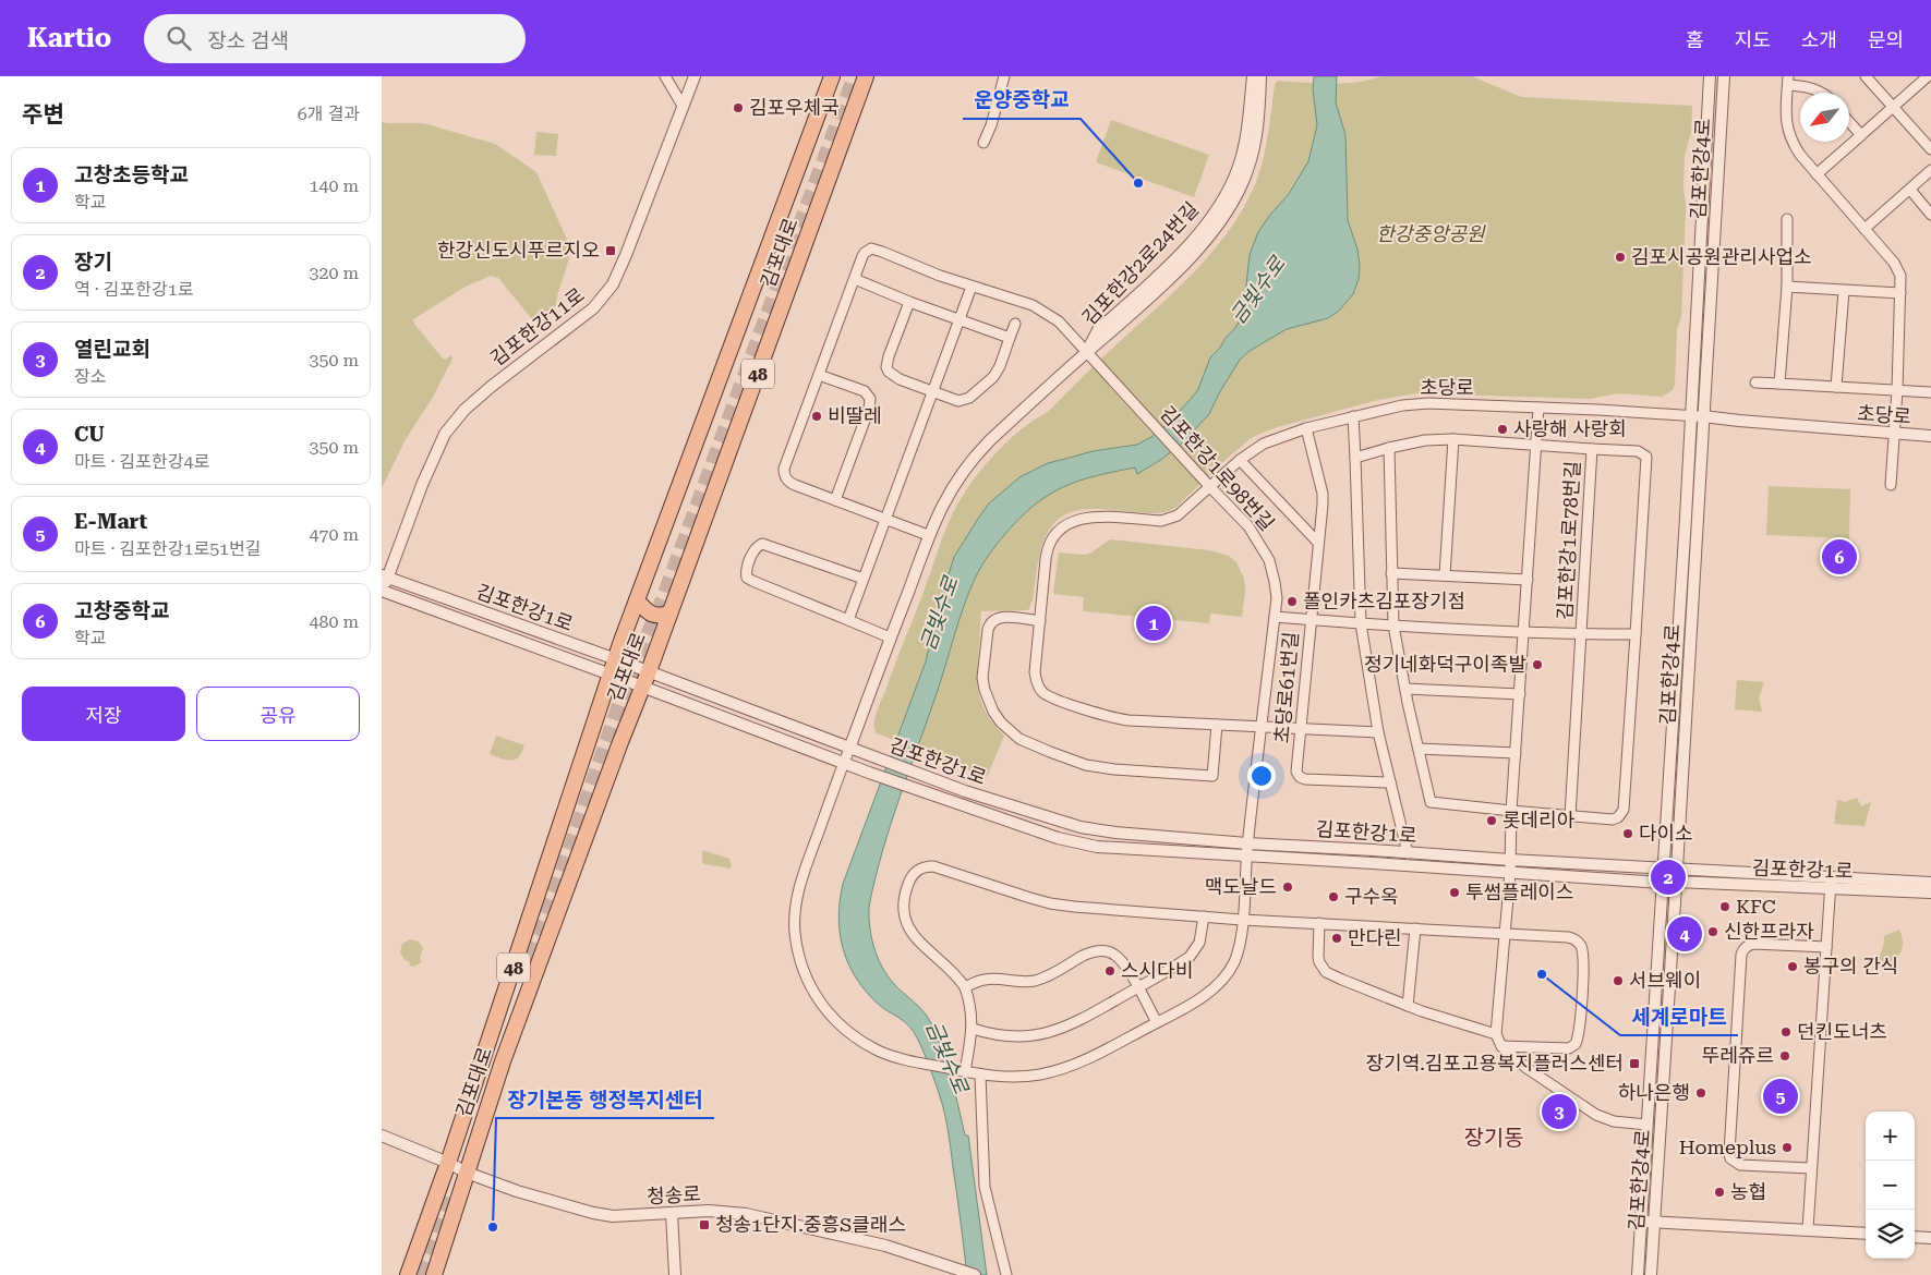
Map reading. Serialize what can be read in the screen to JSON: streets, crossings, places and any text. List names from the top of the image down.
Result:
{
  "streets": {
    "main road": ["김포대로", "48"],
    "street": [
      "김포한강4로",
      "김포한강2로24번길",
      "김포한강11로",
      "초당로",
      "김포한강1로98번길",
      "김포한강1로78번길",
      "김포한강1로",
      "초당로61번길",
      "청송로"
    ]
  },
  "crossings": [
    ["김포한강4로", "초당로"],
    ["김포한강4로", "김포한강1로"],
    ["김포대로", "김포한강1로"],
    ["김포대로", "청송로"],
    ["김포한강2로24번길", "김포한강1로98번길"],
    ["김포한강2로24번길", "김포한강1로"],
    ["김포한강11로", "김포한강1로"],
    ["초당로", "김포한강1로98번길"],
    ["초당로", "김포한강1로78번길"],
    ["초당로", "초당로61번길"],
    ["김포한강1로98번길", "김포한강1로78번길"],
    ["김포한강1로98번길", "김포한강1로"],
    ["김포한강1로78번길", "김포한강1로"],
    ["김포한강1로78번길", "초당로61번길"]
  ],
  "districts": ["장기동"],
  "water": ["금빛수로"],
  "parks": ["한강중앙공원"],
  "places": {
    "other": [
      "김포우체국",
      "운양중학교",
      "김포시공원관리사업소",
      "비딸레",
      "사랑해 사랑회",
      "폴인카츠김포장기점",
      "정기네화덕구이족발",
      "롯데리아",
      "다이소",
      "맥도날드",
      "투썸플레이스",
      "구수옥",
      "KFC",
      "신한프라자",
      "만다린",
      "봉구의 간식",
      "스시다비",
      "세계로마트",
      "서브웨이",
      "던킨도너츠",
      "뚜레쥬르",
      "하나은행",
      "Homeplus",
      "농협",
      "장기본동 행정복지센터"
    ],
    "transit": ["한강신도시푸르지오", "장기역.김포고용복지플러스센터", "청송1단지.중흥S클래스"]
  },
  "north": "bottom left",
  "page": {
    "header": "Kartio",
    "search": "장소 검색",
    "nav": [
      "홈",
      "지도",
      "소개",
      "문의"
    ],
    "heading": ["주변", "6개 결과"],
    "list": [
      {
        "mark": "1",
        "name": "고창초등학교",
        "note": "학교",
        "value": "140 m"
      },
      {
        "mark": "2",
        "name": "장기",
        "note": "역 · 김포한강1로",
        "value": "320 m"
      },
      {
        "mark": "3",
        "name": "열린교회",
        "note": "장소",
        "value": "350 m"
      },
      {
        "mark": "4",
        "name": "CU",
        "note": "마트 · 김포한강4로",
        "value": "350 m"
      },
      {
        "mark": "5",
        "name": "E-Mart",
        "note": "마트 · 김포한강1로51번길",
        "value": "470 m"
      },
      {
        "mark": "6",
        "name": "고창중학교",
        "note": "학교",
        "value": "480 m"
      }
    ],
    "pins": [
      "6",
      "1",
      "2",
      "4",
      "5",
      "3"
    ],
    "buttons": ["저장", "공유"],
    "map_buttons": ["+", "−"]
  }
}
